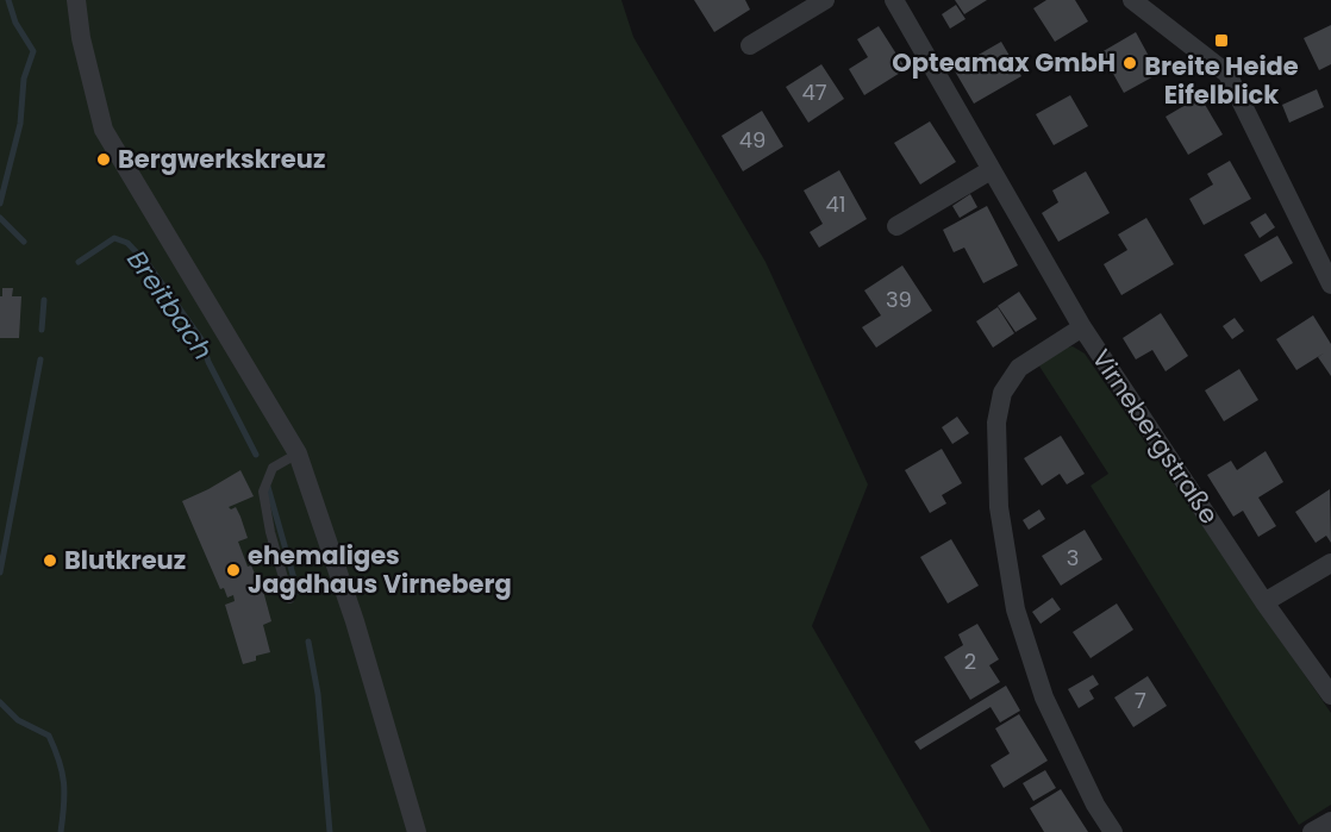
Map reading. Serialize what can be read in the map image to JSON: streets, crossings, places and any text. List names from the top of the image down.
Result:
{
  "streets": {
    "street": ["Virnebergstraße"]
  },
  "water": ["Breitbach"],
  "places": {
    "transit": ["Breite Heide Eifelblick"],
    "other": [
      "Opteamax GmbH",
      "Bergwerkskreuz",
      "Blutkreuz",
      "ehemaliges Jagdhaus Virneberg"
    ]
  },
  "house_numbers": [
    "47",
    "49",
    "41",
    "39",
    "3",
    "2",
    "7"
  ]
}
